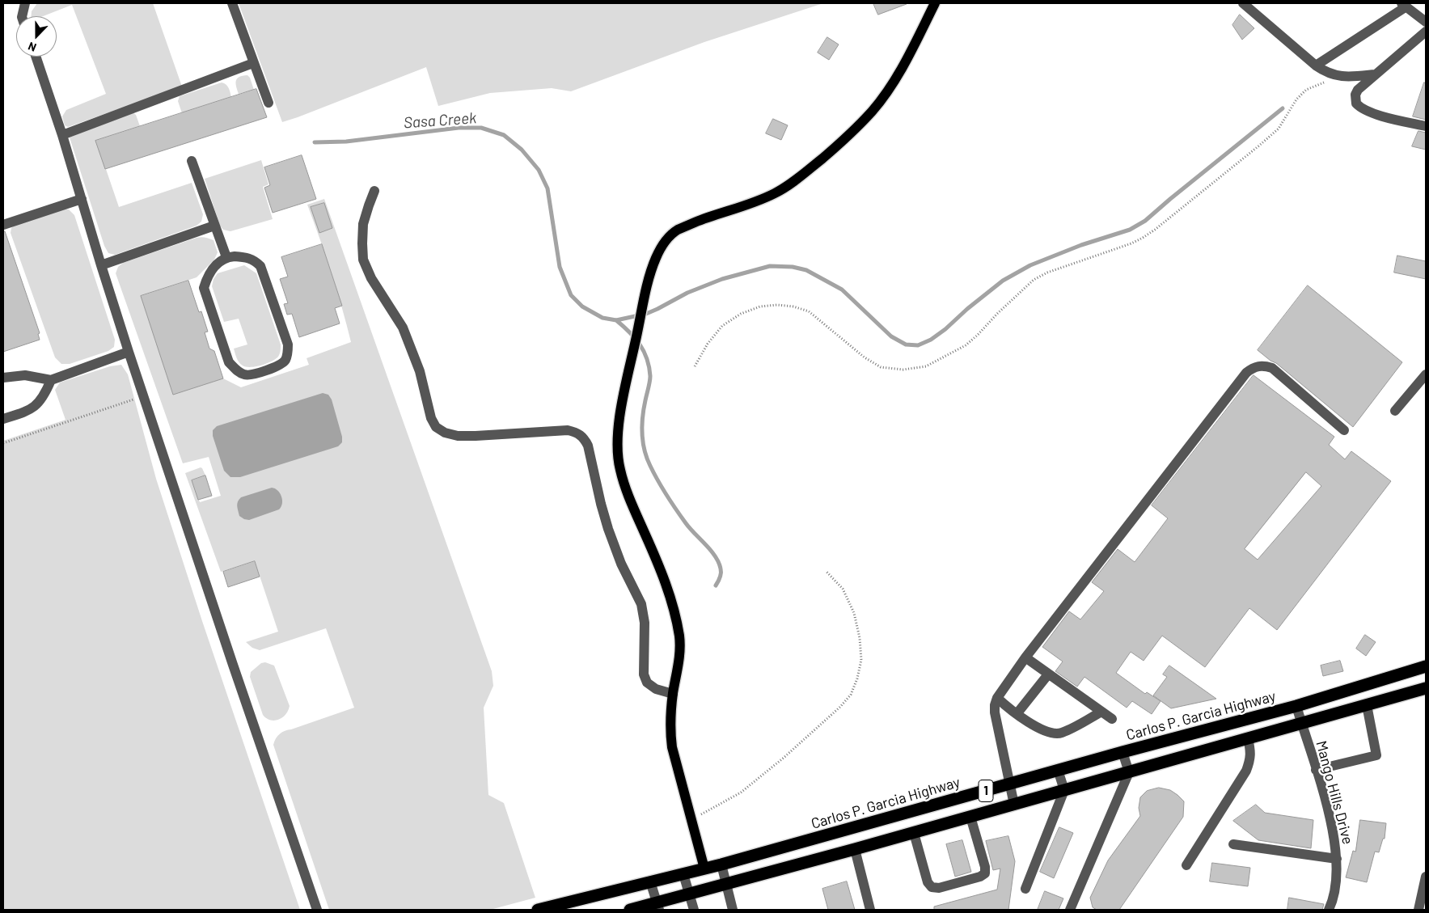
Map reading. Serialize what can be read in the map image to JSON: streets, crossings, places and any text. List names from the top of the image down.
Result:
{
  "streets": {
    "highway": ["Carlos P. Garcia Highway", "1"],
    "street": ["Mango Hills Drive"]
  },
  "crossings": [
    ["Carlos P. Garcia Highway", "Mango Hills Drive"],
    ["1", "Mango Hills Drive"]
  ],
  "water": ["Sasa Creek"],
  "north": "bottom"
}
